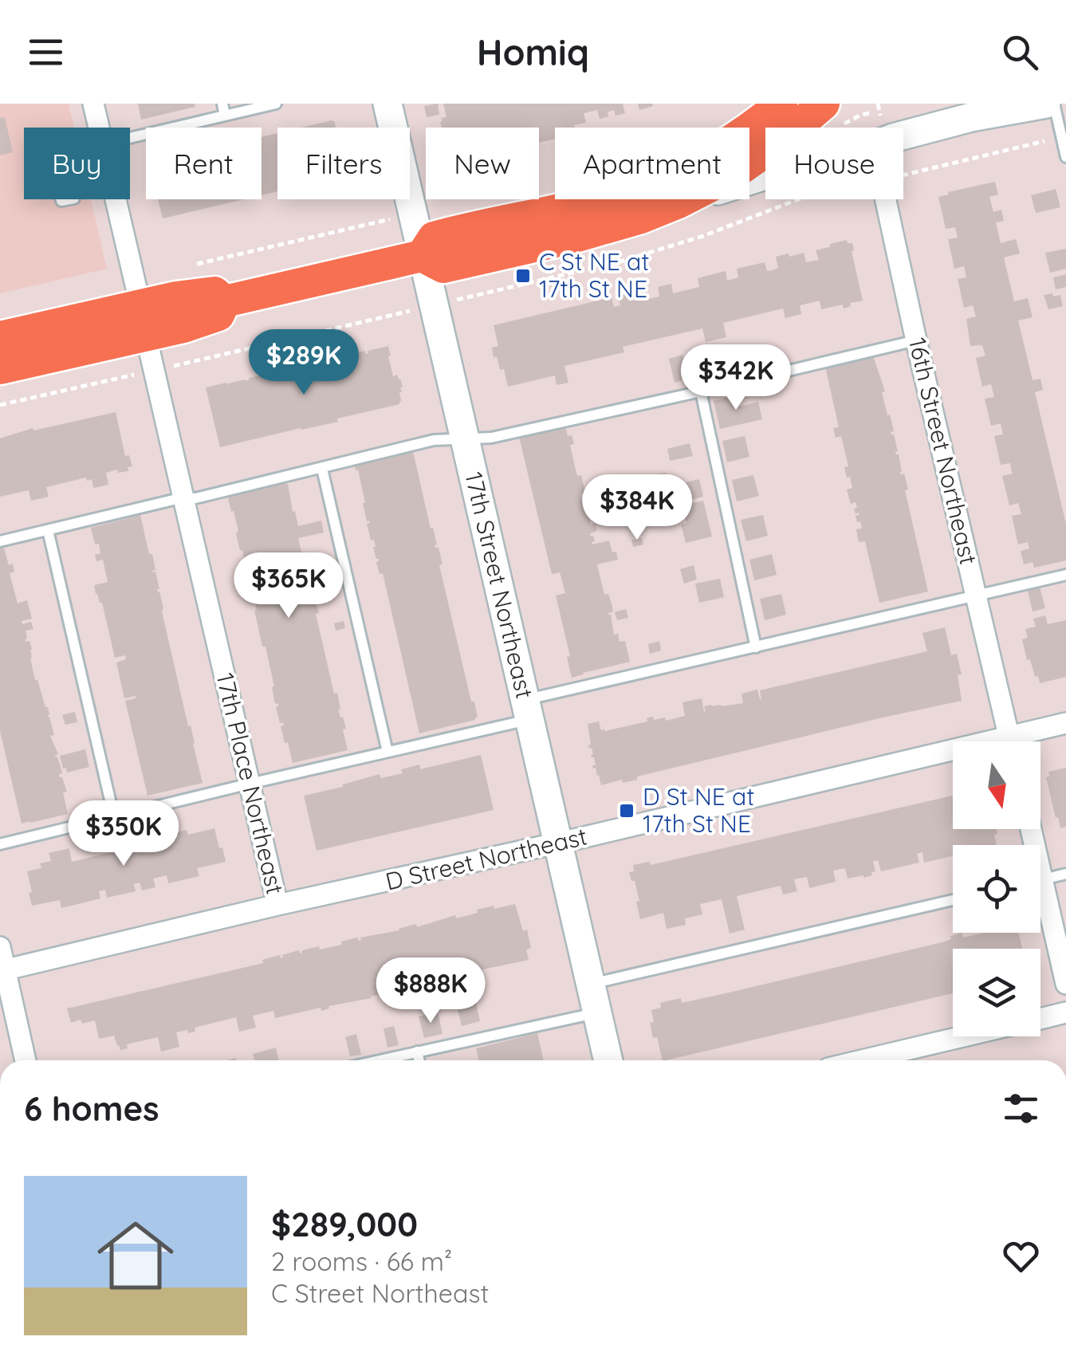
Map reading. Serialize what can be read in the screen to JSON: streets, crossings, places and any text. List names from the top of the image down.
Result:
{
  "streets": {
    "main road": ["17th Street Northeast"],
    "street": ["16th Street Northeast", "17th Place Northeast", "D Street Northeast"]
  },
  "crossings": [
    ["17th Street Northeast", "D Street Northeast"],
    ["17th Place Northeast", "D Street Northeast"]
  ],
  "places": {
    "transit": ["C St NE at 17th St NE", "D St NE at 17th St NE"]
  },
  "north": "bottom",
  "page": {
    "header": "Homiq",
    "chip": [
      "Buy",
      "Rent",
      "Filters",
      "New",
      "Apartment",
      "House"
    ],
    "price": [
      "$289K",
      "$342K",
      "$384K",
      "$365K",
      "$350K",
      "$888K"
    ],
    "heading": "6 homes",
    "list": [
      {
        "name": "$289,000",
        "note": "2 rooms · 66 m² · C Street Northeast"
      }
    ]
  }
}
